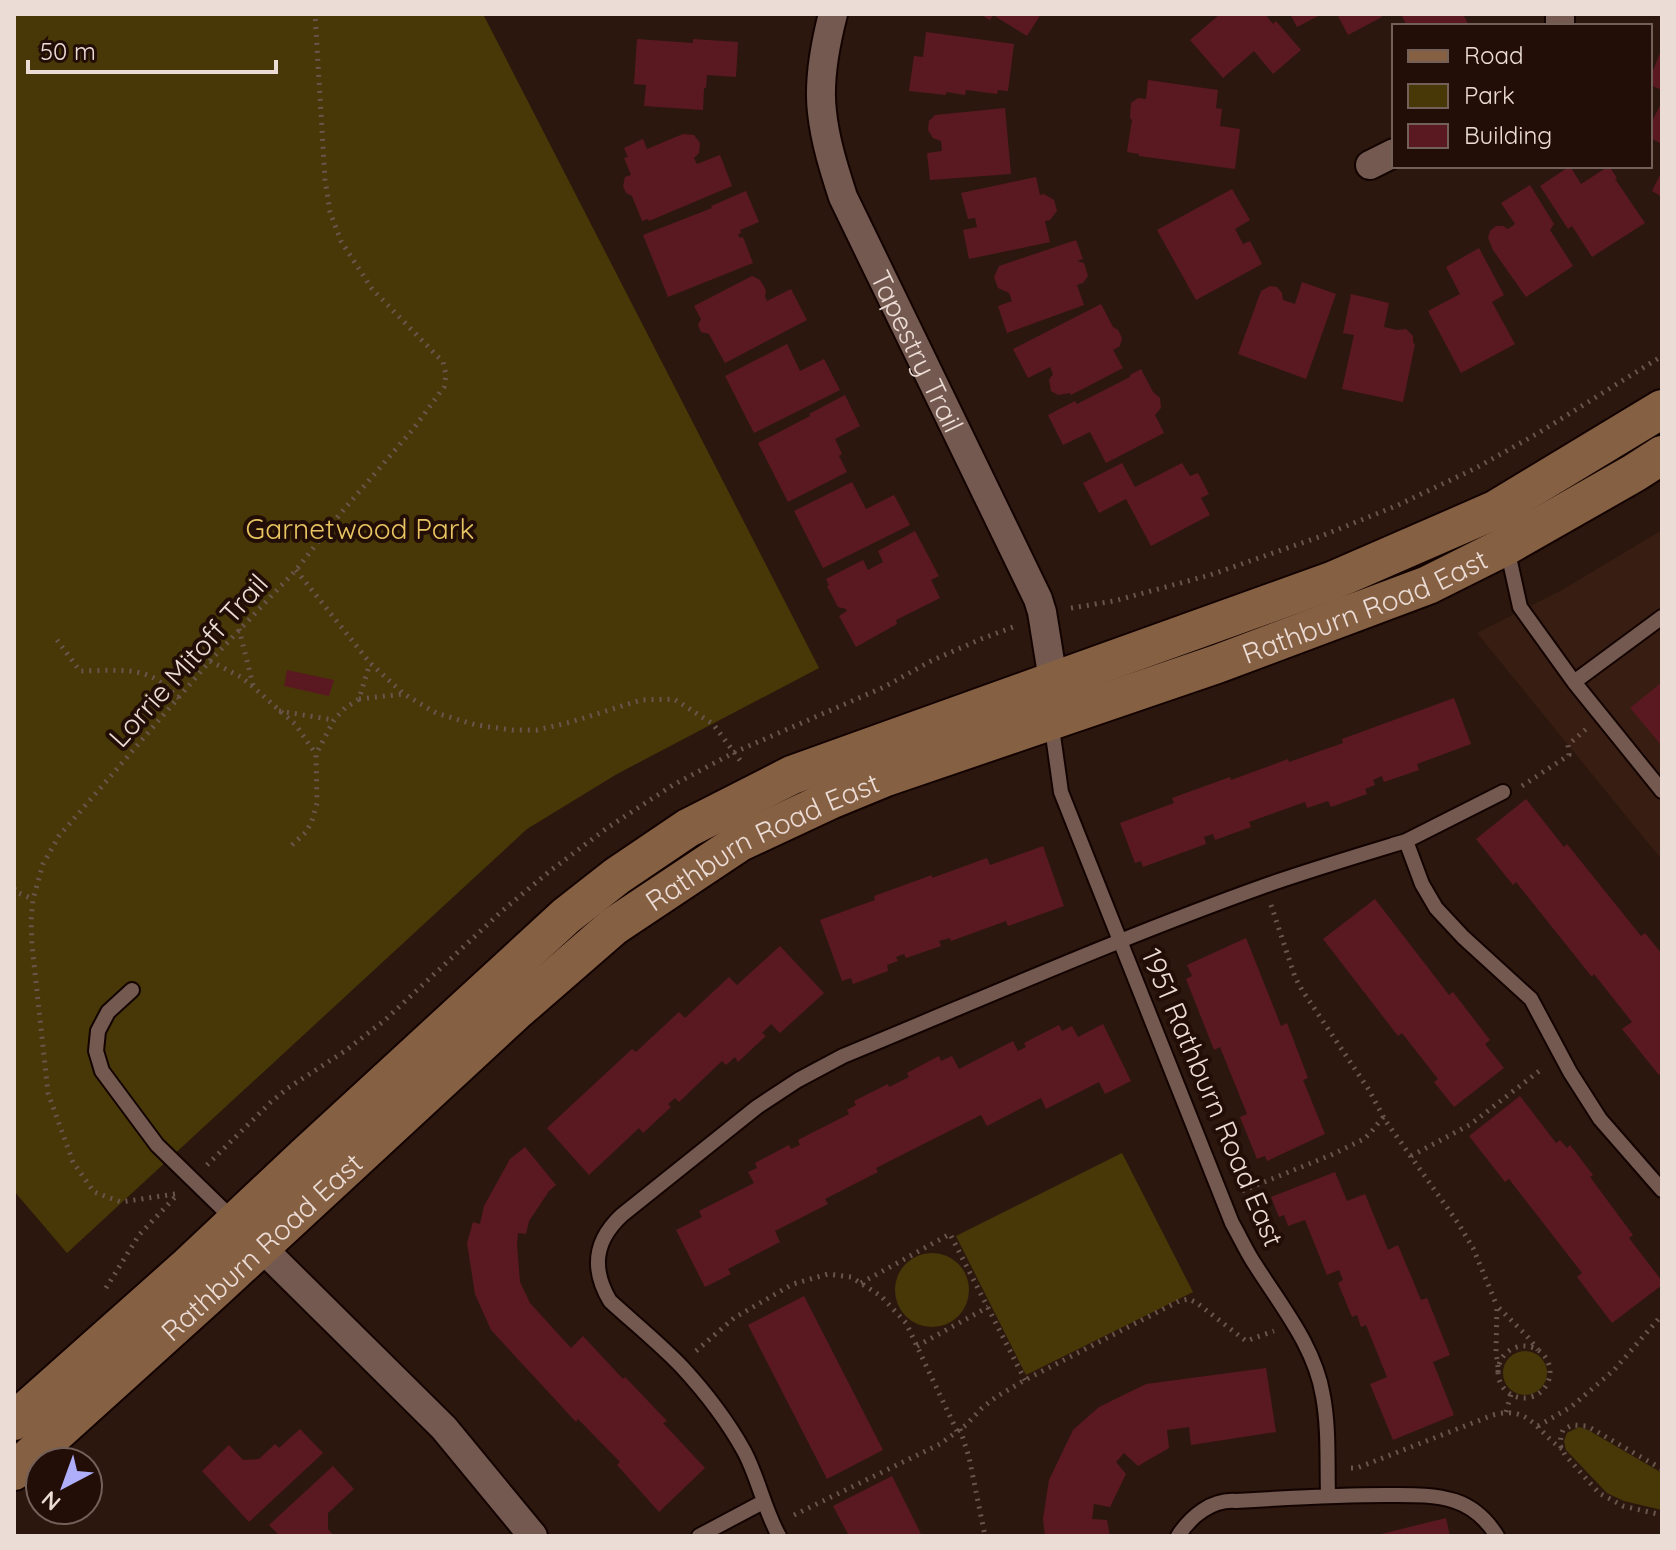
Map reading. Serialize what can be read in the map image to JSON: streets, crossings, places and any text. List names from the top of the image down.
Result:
{
  "streets": {
    "street": ["Tapestry Trail", "Rathburn Road East"],
    "lane": ["1951 Rathburn Road East"],
    "path": ["Lorrie Mitoff Trail"]
  },
  "crossings": [
    ["Tapestry Trail", "Rathburn Road East"],
    ["Tapestry Trail", "1951 Rathburn Road East"],
    ["Rathburn Road East", "1951 Rathburn Road East"]
  ],
  "parks": ["Garnetwood Park"],
  "legend": ["Road", "Park", "Building"],
  "scale_bar": "50 m",
  "north": "bottom left"
}
